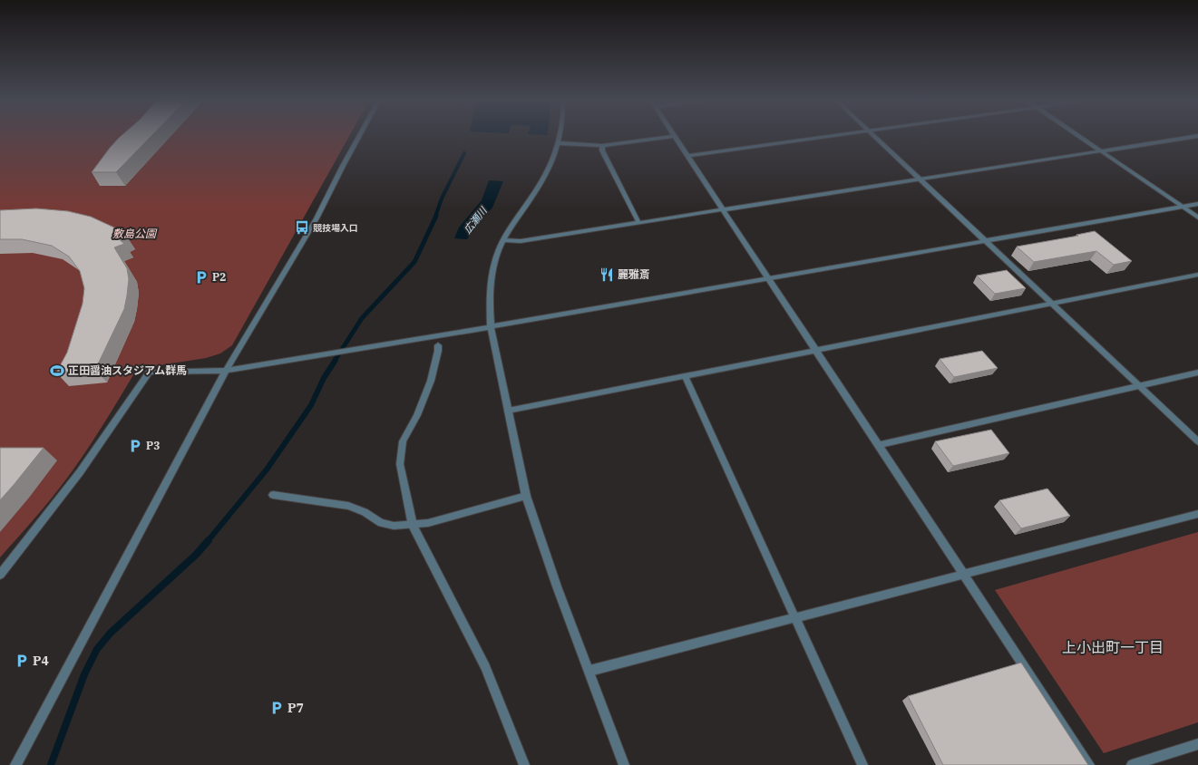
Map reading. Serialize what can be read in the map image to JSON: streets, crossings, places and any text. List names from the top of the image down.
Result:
{
  "districts": ["上小出町一丁目"],
  "water": ["広瀬川"],
  "parks": ["敷島公園"],
  "places": {
    "bus stop": ["競技場入口"],
    "restaurant": ["麗雅斎"],
    "parking": [
      "P2",
      "P3",
      "P4",
      "P7"
    ],
    "sports": ["正田醤油スタジアム群馬"]
  }
}
